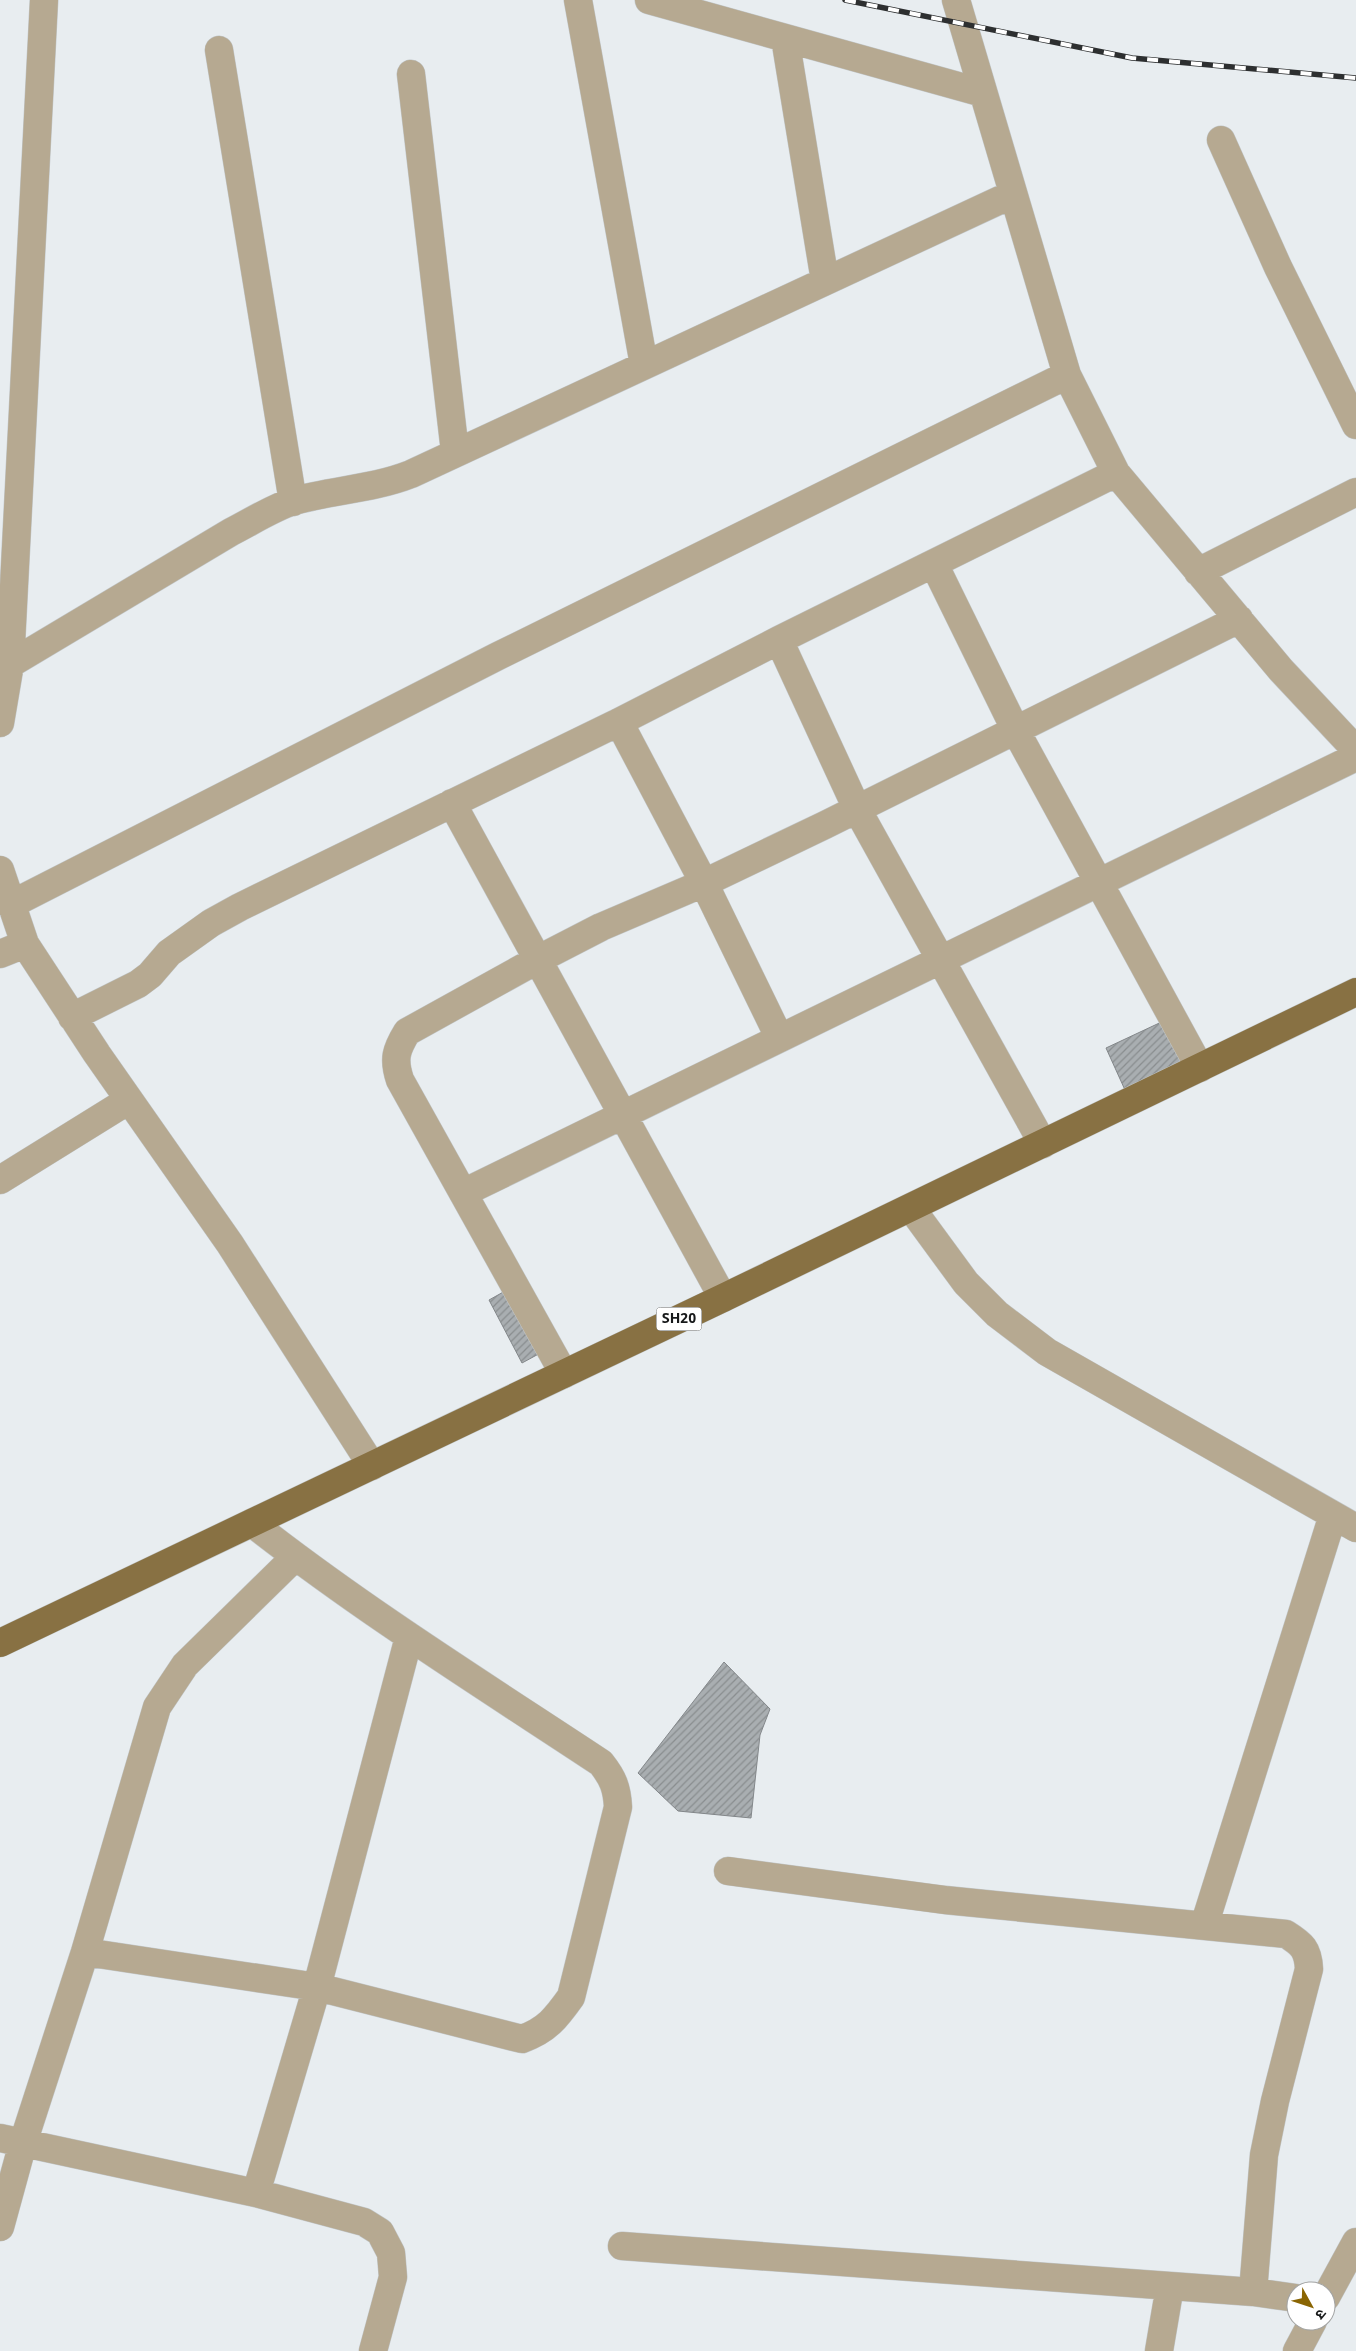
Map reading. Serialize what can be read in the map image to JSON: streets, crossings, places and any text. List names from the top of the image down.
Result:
{
  "streets": {
    "main road": ["SH20"]
  },
  "north": "bottom right"
}
